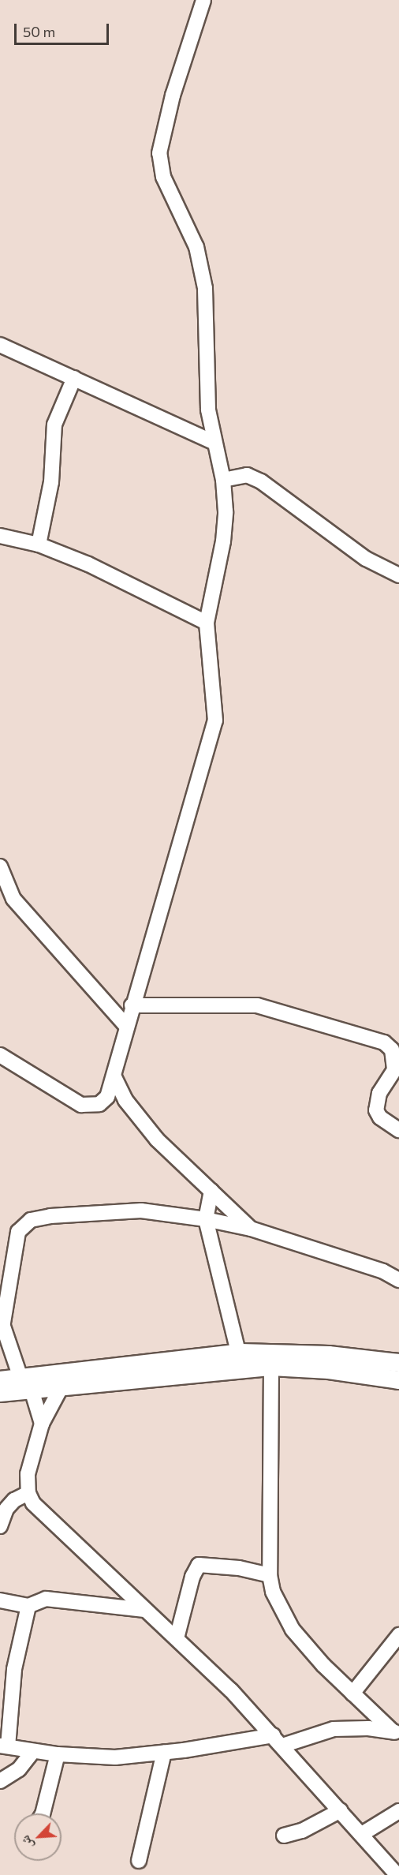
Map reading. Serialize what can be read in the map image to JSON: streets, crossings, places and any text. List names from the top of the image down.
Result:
{
  "scale_bar": "50 m",
  "north": "bottom left"
}
